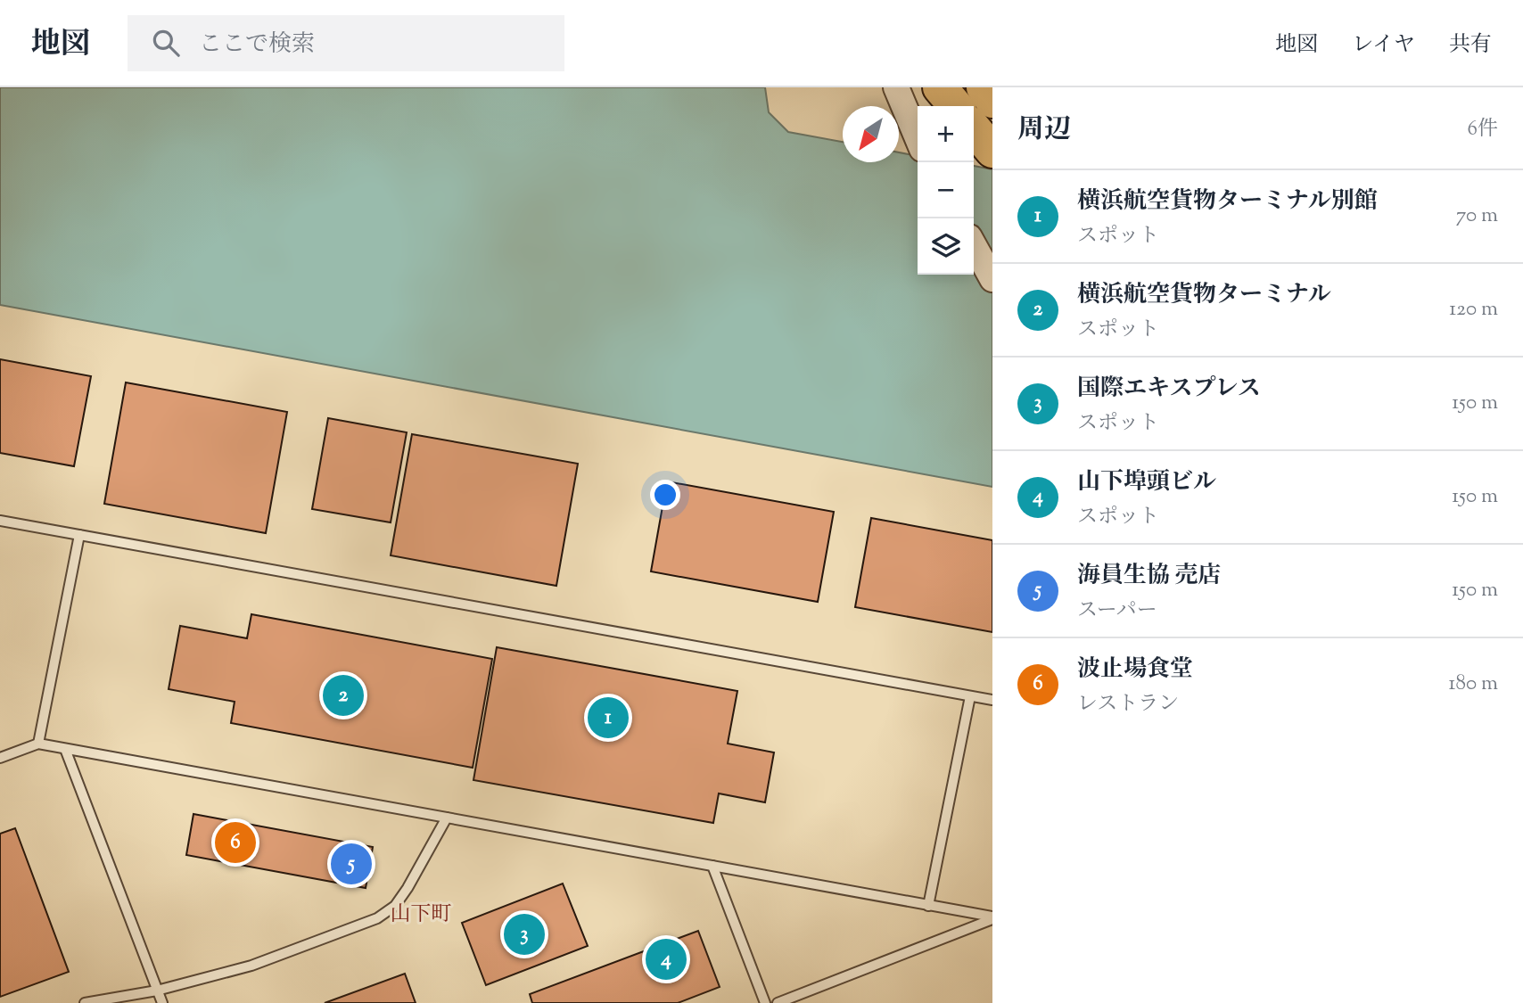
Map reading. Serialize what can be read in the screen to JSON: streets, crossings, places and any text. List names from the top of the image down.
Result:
{
  "districts": ["山下町"],
  "north": "bottom left",
  "page": {
    "header": "地図",
    "search": "ここで検索",
    "nav": ["地図", "レイヤ", "共有"],
    "heading": ["周辺", "6件"],
    "map_buttons": ["+", "−"],
    "list": [
      {
        "mark": "1",
        "name": "横浜航空貨物ターミナル別館",
        "note": "スポット",
        "value": "70 m"
      },
      {
        "mark": "2",
        "name": "横浜航空貨物ターミナル",
        "note": "スポット",
        "value": "120 m"
      },
      {
        "mark": "3",
        "name": "国際エキスプレス",
        "note": "スポット",
        "value": "150 m"
      },
      {
        "mark": "4",
        "name": "山下埠頭ビル",
        "note": "スポット",
        "value": "150 m"
      },
      {
        "mark": "5",
        "name": "海員生協 売店",
        "note": "スーパー",
        "value": "150 m"
      },
      {
        "mark": "6",
        "name": "波止場食堂",
        "note": "レストラン",
        "value": "180 m"
      }
    ],
    "pins": [
      "2",
      "1",
      "6",
      "5",
      "3",
      "4"
    ]
  }
}
